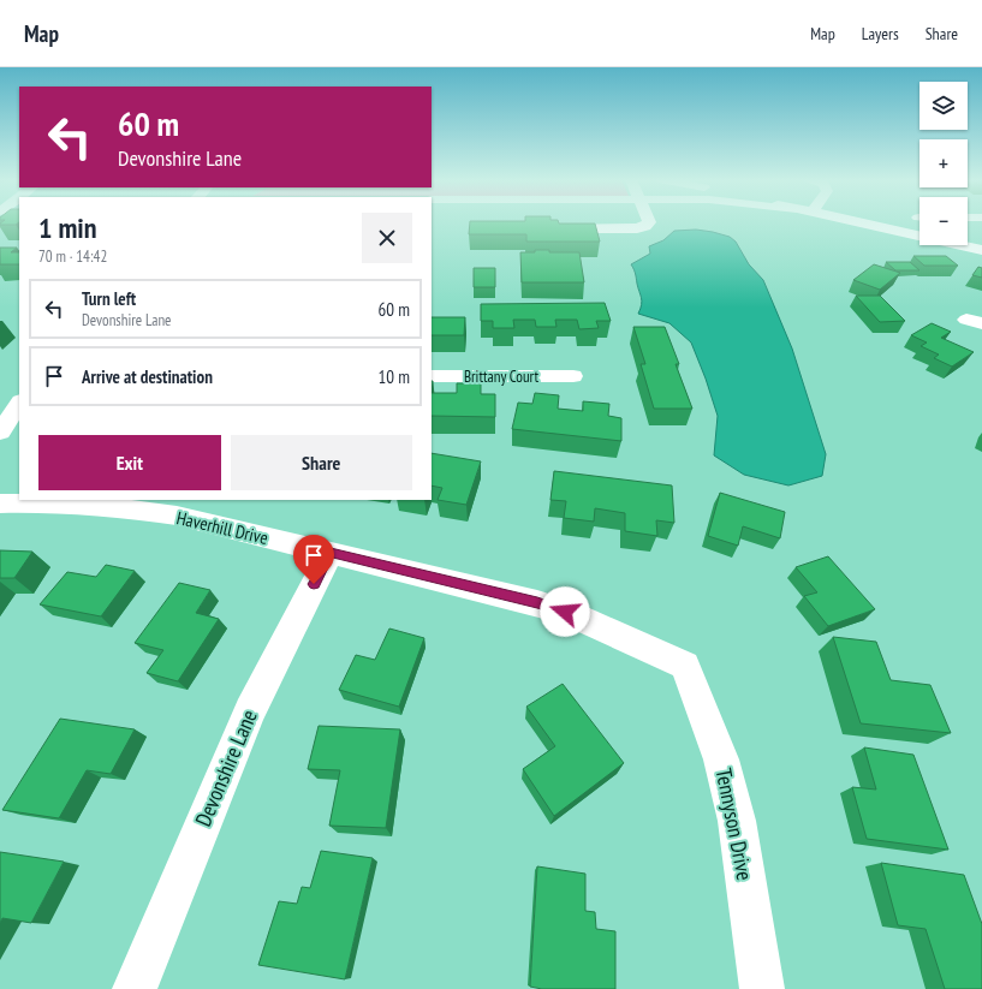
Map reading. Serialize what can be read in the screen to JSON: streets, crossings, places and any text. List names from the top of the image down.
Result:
{
  "streets": {
    "street": [
      "Brittany Court",
      "Haverhill Drive",
      "Devonshire Lane",
      "Tennyson Drive"
    ]
  },
  "crossings": [
    ["Haverhill Drive", "Devonshire Lane"],
    ["Haverhill Drive", "Tennyson Drive"]
  ],
  "page": {
    "header": "Map",
    "nav": ["Map", "Layers", "Share"],
    "map_buttons": ["+", "−"],
    "turn": ["60 m", "Devonshire Lane"],
    "heading": ["1 min", "70 m · 14:42"],
    "list": [
      {
        "name": "Turn left",
        "note": "Devonshire Lane",
        "value": "60 m"
      },
      {
        "name": "Arrive at destination",
        "value": "10 m"
      }
    ],
    "buttons": ["Exit", "Share"]
  }
}
